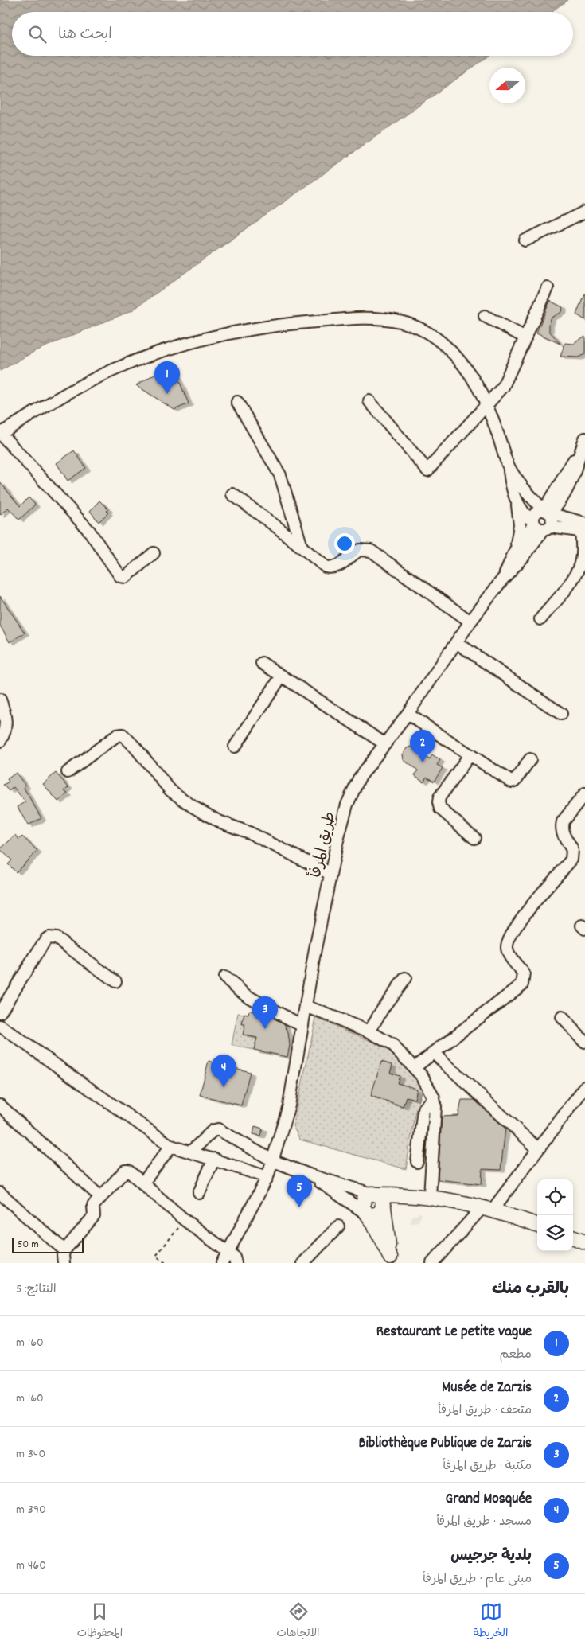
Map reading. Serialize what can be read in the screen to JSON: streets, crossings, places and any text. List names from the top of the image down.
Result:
{
  "streets": {
    "street": ["طريق المرفأ"]
  },
  "scale_bar": "50 m",
  "north": "left",
  "page": {
    "search": "ابحث هنا",
    "pins": [
      "1",
      "2",
      "3",
      "4",
      "5"
    ],
    "scale": "50 m",
    "heading": ["بالقرب منك", "النتائج: 5"],
    "list": [
      {
        "mark": "1",
        "name": "Restaurant Le petite vague",
        "note": "مطعم",
        "value": "160 m"
      },
      {
        "mark": "2",
        "name": "Musée de Zarzis",
        "note": "متحف · طريق المرفأ",
        "value": "160 m"
      },
      {
        "mark": "3",
        "name": "Bibliothèque Publique de Zarzis",
        "note": "مكتبة · طريق المرفأ",
        "value": "340 m"
      },
      {
        "mark": "4",
        "name": "Grand Mosquée",
        "note": "مسجد · طريق المرفأ",
        "value": "390 m"
      },
      {
        "mark": "5",
        "name": "بلدية جرجيس",
        "note": "مبنى عام · طريق المرفأ",
        "value": "460 m"
      }
    ],
    "nav": ["الخريطة", "الاتجاهات", "المحفوظات"]
  }
}
